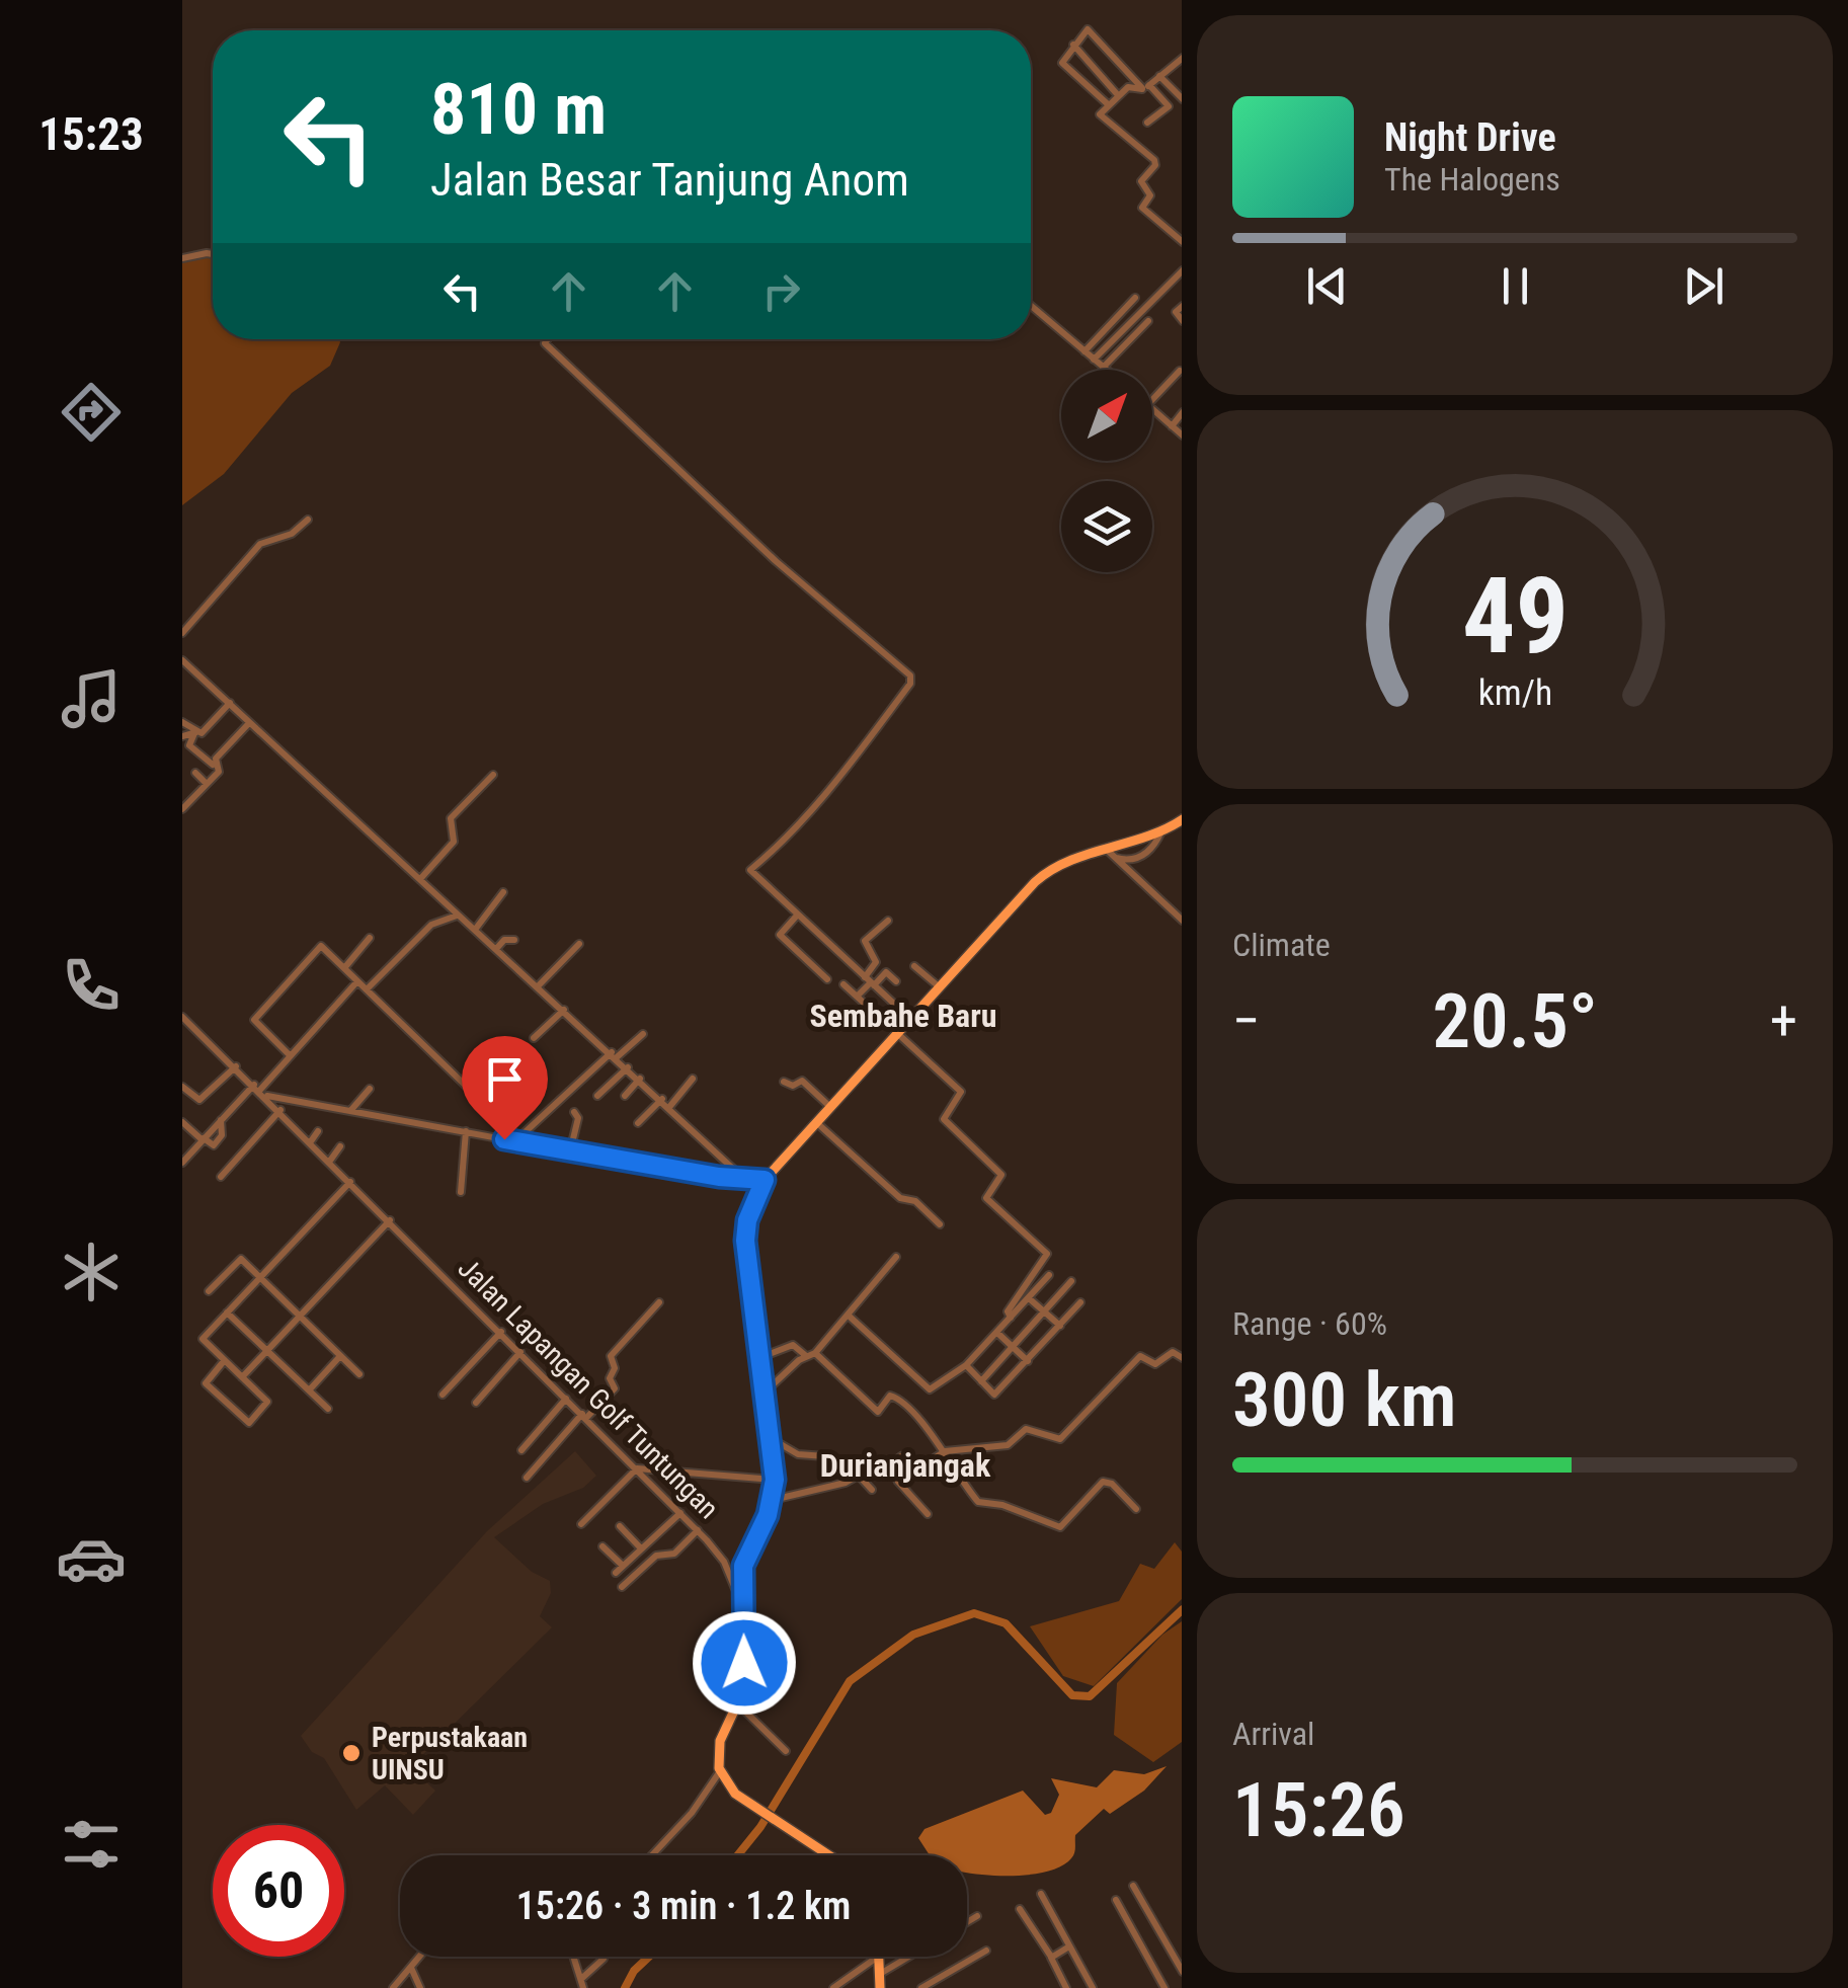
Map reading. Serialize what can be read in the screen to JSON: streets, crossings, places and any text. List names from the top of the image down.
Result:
{
  "streets": {
    "main road": ["Jalan Lapangan Golf Tuntungan"]
  },
  "districts": ["Sembahe Baru", "Durianjangak"],
  "places": ["Perpustakaan UINSU"],
  "north": "top right",
  "page": {
    "tabs": "15:23",
    "turn": ["810 m", "Jalan Besar Tanjung Anom"],
    "song": ["Night Drive", "The Halogens"],
    "tile": [
      "Climate",
      ["Range · 60%", "300 km"],
      ["Arrival", "15:26"]
    ],
    "heat": ["−", "20.5°", "+"],
    "limit": "60",
    "trip": "15:26 · 3 min · 1.2 km",
    "gauge": ["49", "km/h"]
  }
}
